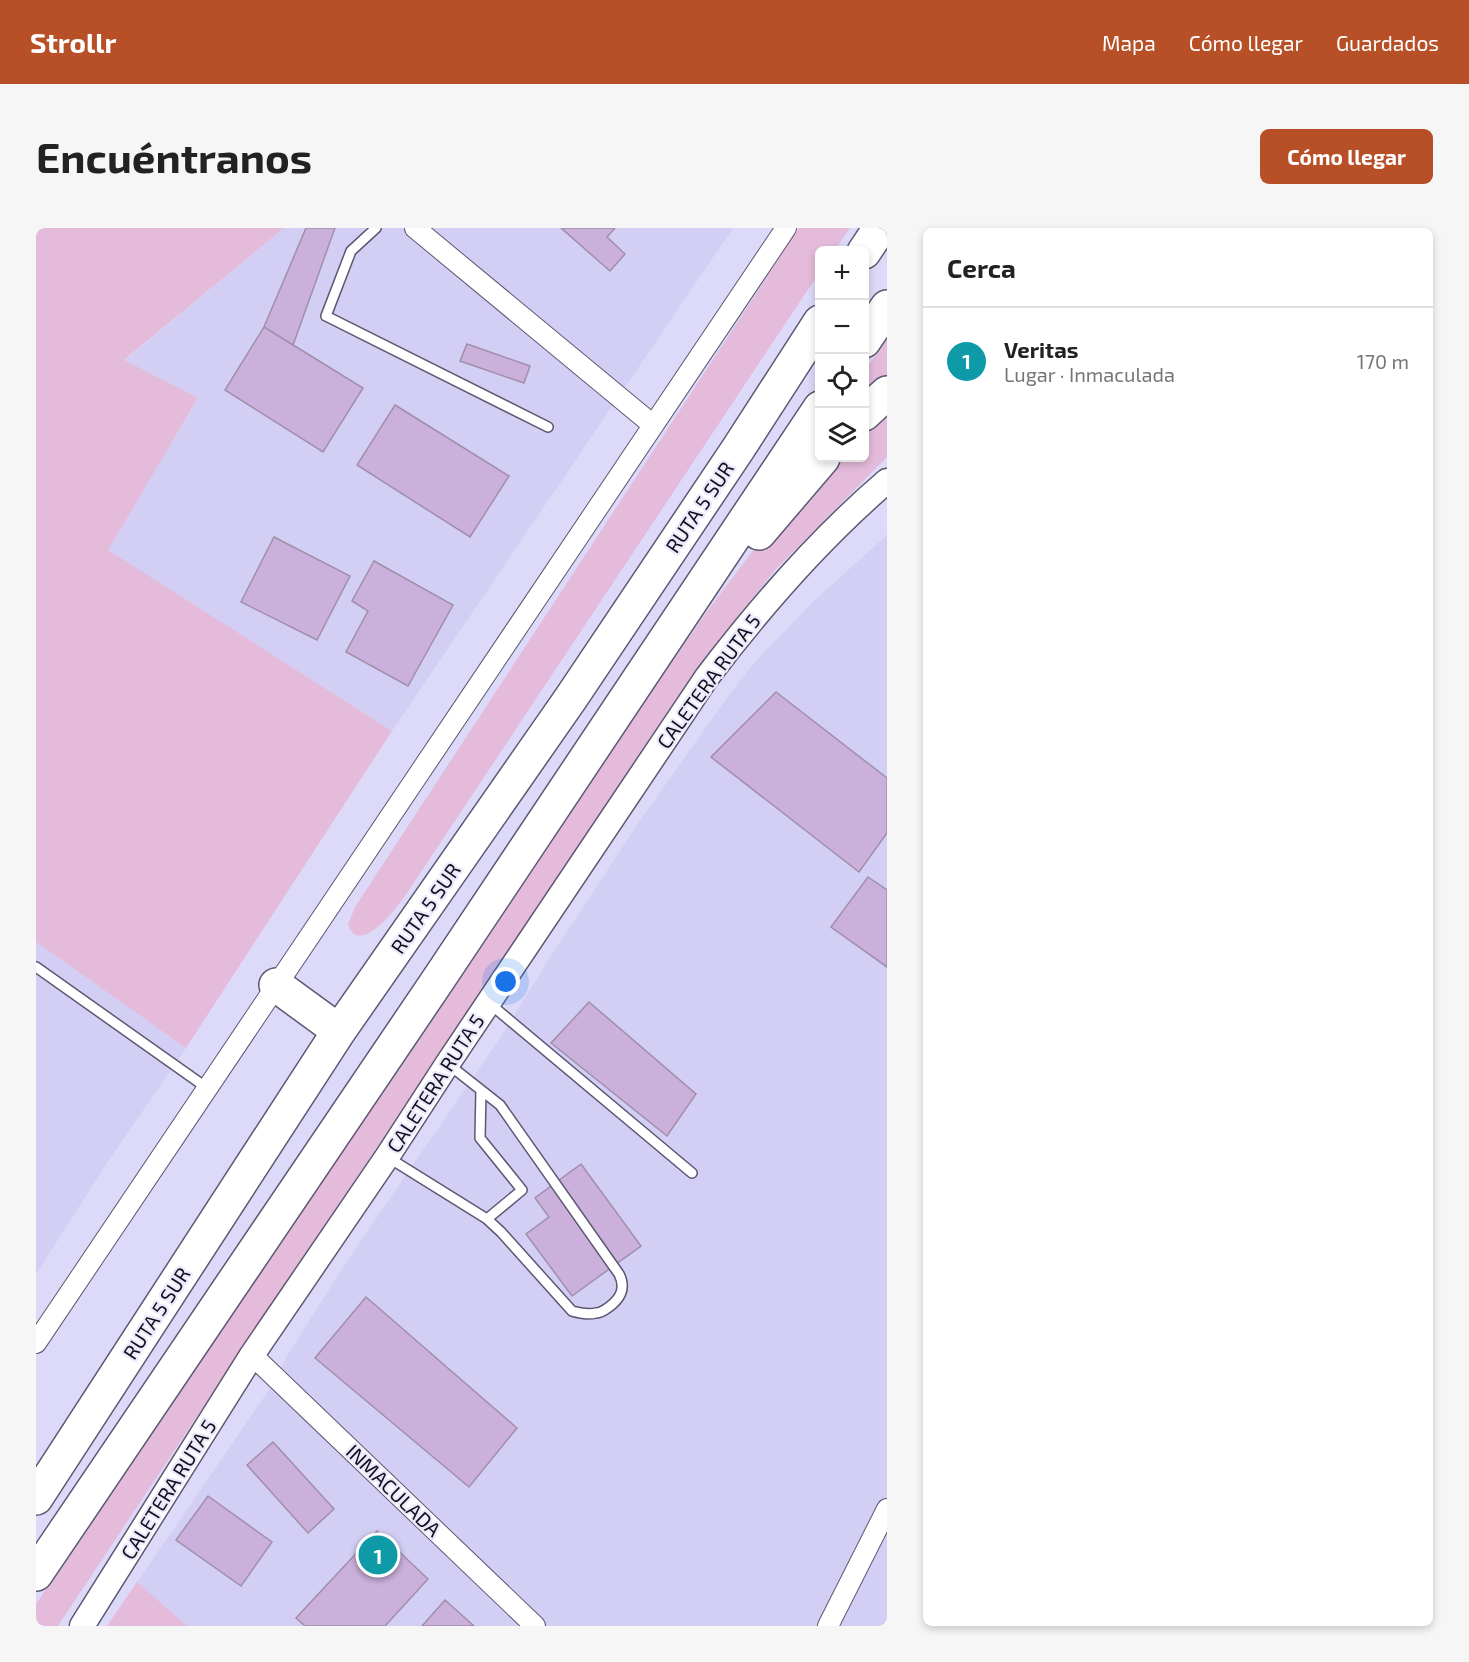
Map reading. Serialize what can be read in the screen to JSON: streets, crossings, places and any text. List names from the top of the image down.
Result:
{
  "streets": {
    "highway": ["RUTA 5 SUR"],
    "street": ["CALETERA RUTA 5", "INMACULADA"]
  },
  "crossings": [
    ["CALETERA RUTA 5", "INMACULADA"]
  ],
  "page": {
    "header": "Strollr",
    "nav": ["Mapa", "Cómo llegar", "Guardados"],
    "buttons": "Cómo llegar",
    "title": "Encuéntranos",
    "heading": "Cerca",
    "map_buttons": ["+", "−"],
    "list": [
      {
        "mark": "1",
        "name": "Veritas",
        "note": "Lugar · Inmaculada",
        "value": "170 m"
      }
    ],
    "pins": "1"
  }
}
